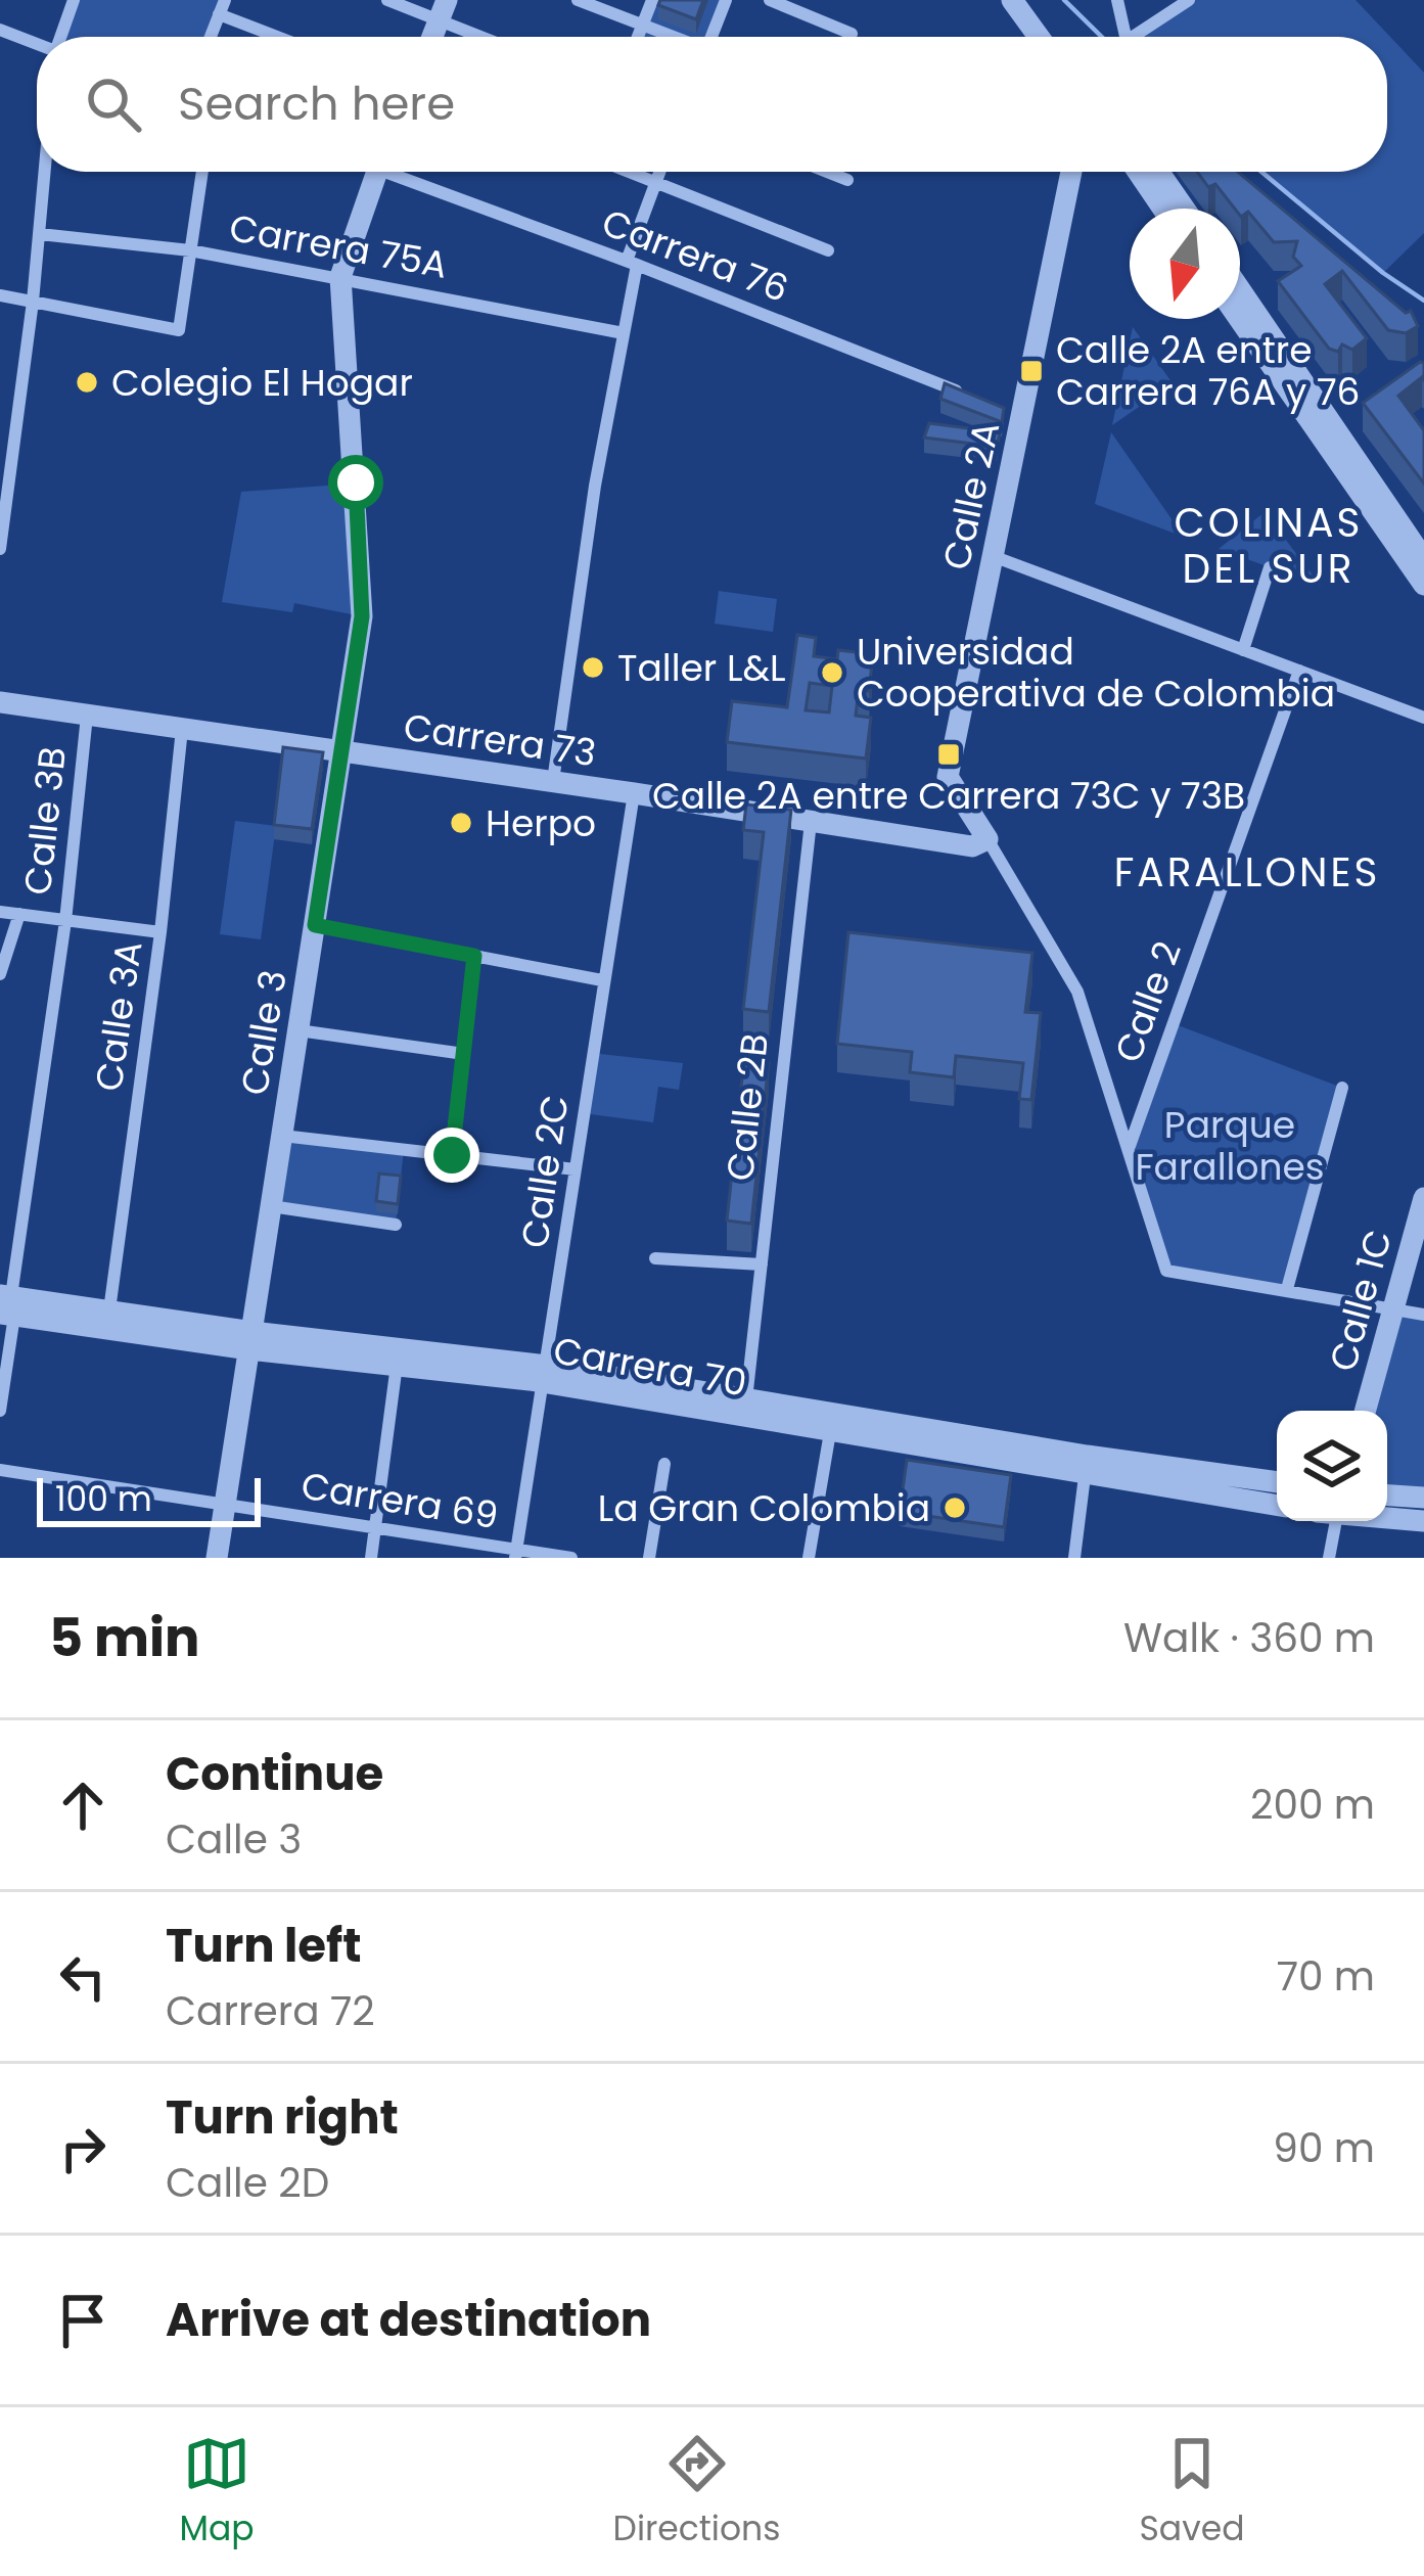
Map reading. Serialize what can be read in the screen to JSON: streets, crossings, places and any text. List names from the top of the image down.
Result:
{
  "streets": {
    "street": [
      "Carrera 75A",
      "Carrera 76",
      "Calle 2A",
      "Carrera 73",
      "Calle 3B",
      "Calle 2",
      "Calle 3A",
      "Calle 3",
      "Calle 2B",
      "Calle 2C",
      "Calle 1C",
      "Carrera 70",
      "Carrera 69"
    ]
  },
  "crossings": [
    ["Carrera 75A", "Calle 3"],
    ["Calle 2A", "Carrera 73"],
    ["Carrera 73", "Calle 3B"],
    ["Carrera 73", "Calle 3A"],
    ["Carrera 73", "Calle 3"],
    ["Carrera 73", "Calle 2B"],
    ["Carrera 73", "Calle 2C"],
    ["Calle 3B", "Carrera 70"],
    ["Calle 3A", "Carrera 70"],
    ["Calle 3", "Carrera 70"],
    ["Calle 3", "Carrera 69"],
    ["Calle 2B", "Carrera 70"],
    ["Calle 2C", "Carrera 70"],
    ["Calle 2C", "Carrera 69"]
  ],
  "districts": ["COLINAS DEL SUR", "FARALLONES"],
  "parks": ["Parque Farallones"],
  "places": {
    "transit": ["Calle 2A entre Carrera 76A y 76", "Calle 2A entre Carrera 73C y 73B"],
    "other": [
      "Colegio El Hogar",
      "Taller L&L",
      "Universidad Cooperativa de Colombia",
      "Herpo",
      "La Gran Colombia"
    ]
  },
  "scale_bar": "100 m",
  "north": "bottom",
  "page": {
    "search": "Search here",
    "scale": "100 m",
    "heading": ["5 min", "Walk · 360 m"],
    "list": [
      ["Continue", "Calle 3", "200 m"],
      ["Turn left", "Carrera 72", "70 m"],
      ["Turn right", "Calle 2D", "90 m"],
      "Arrive at destination"
    ],
    "nav": ["Map", "Directions", "Saved"]
  }
}
